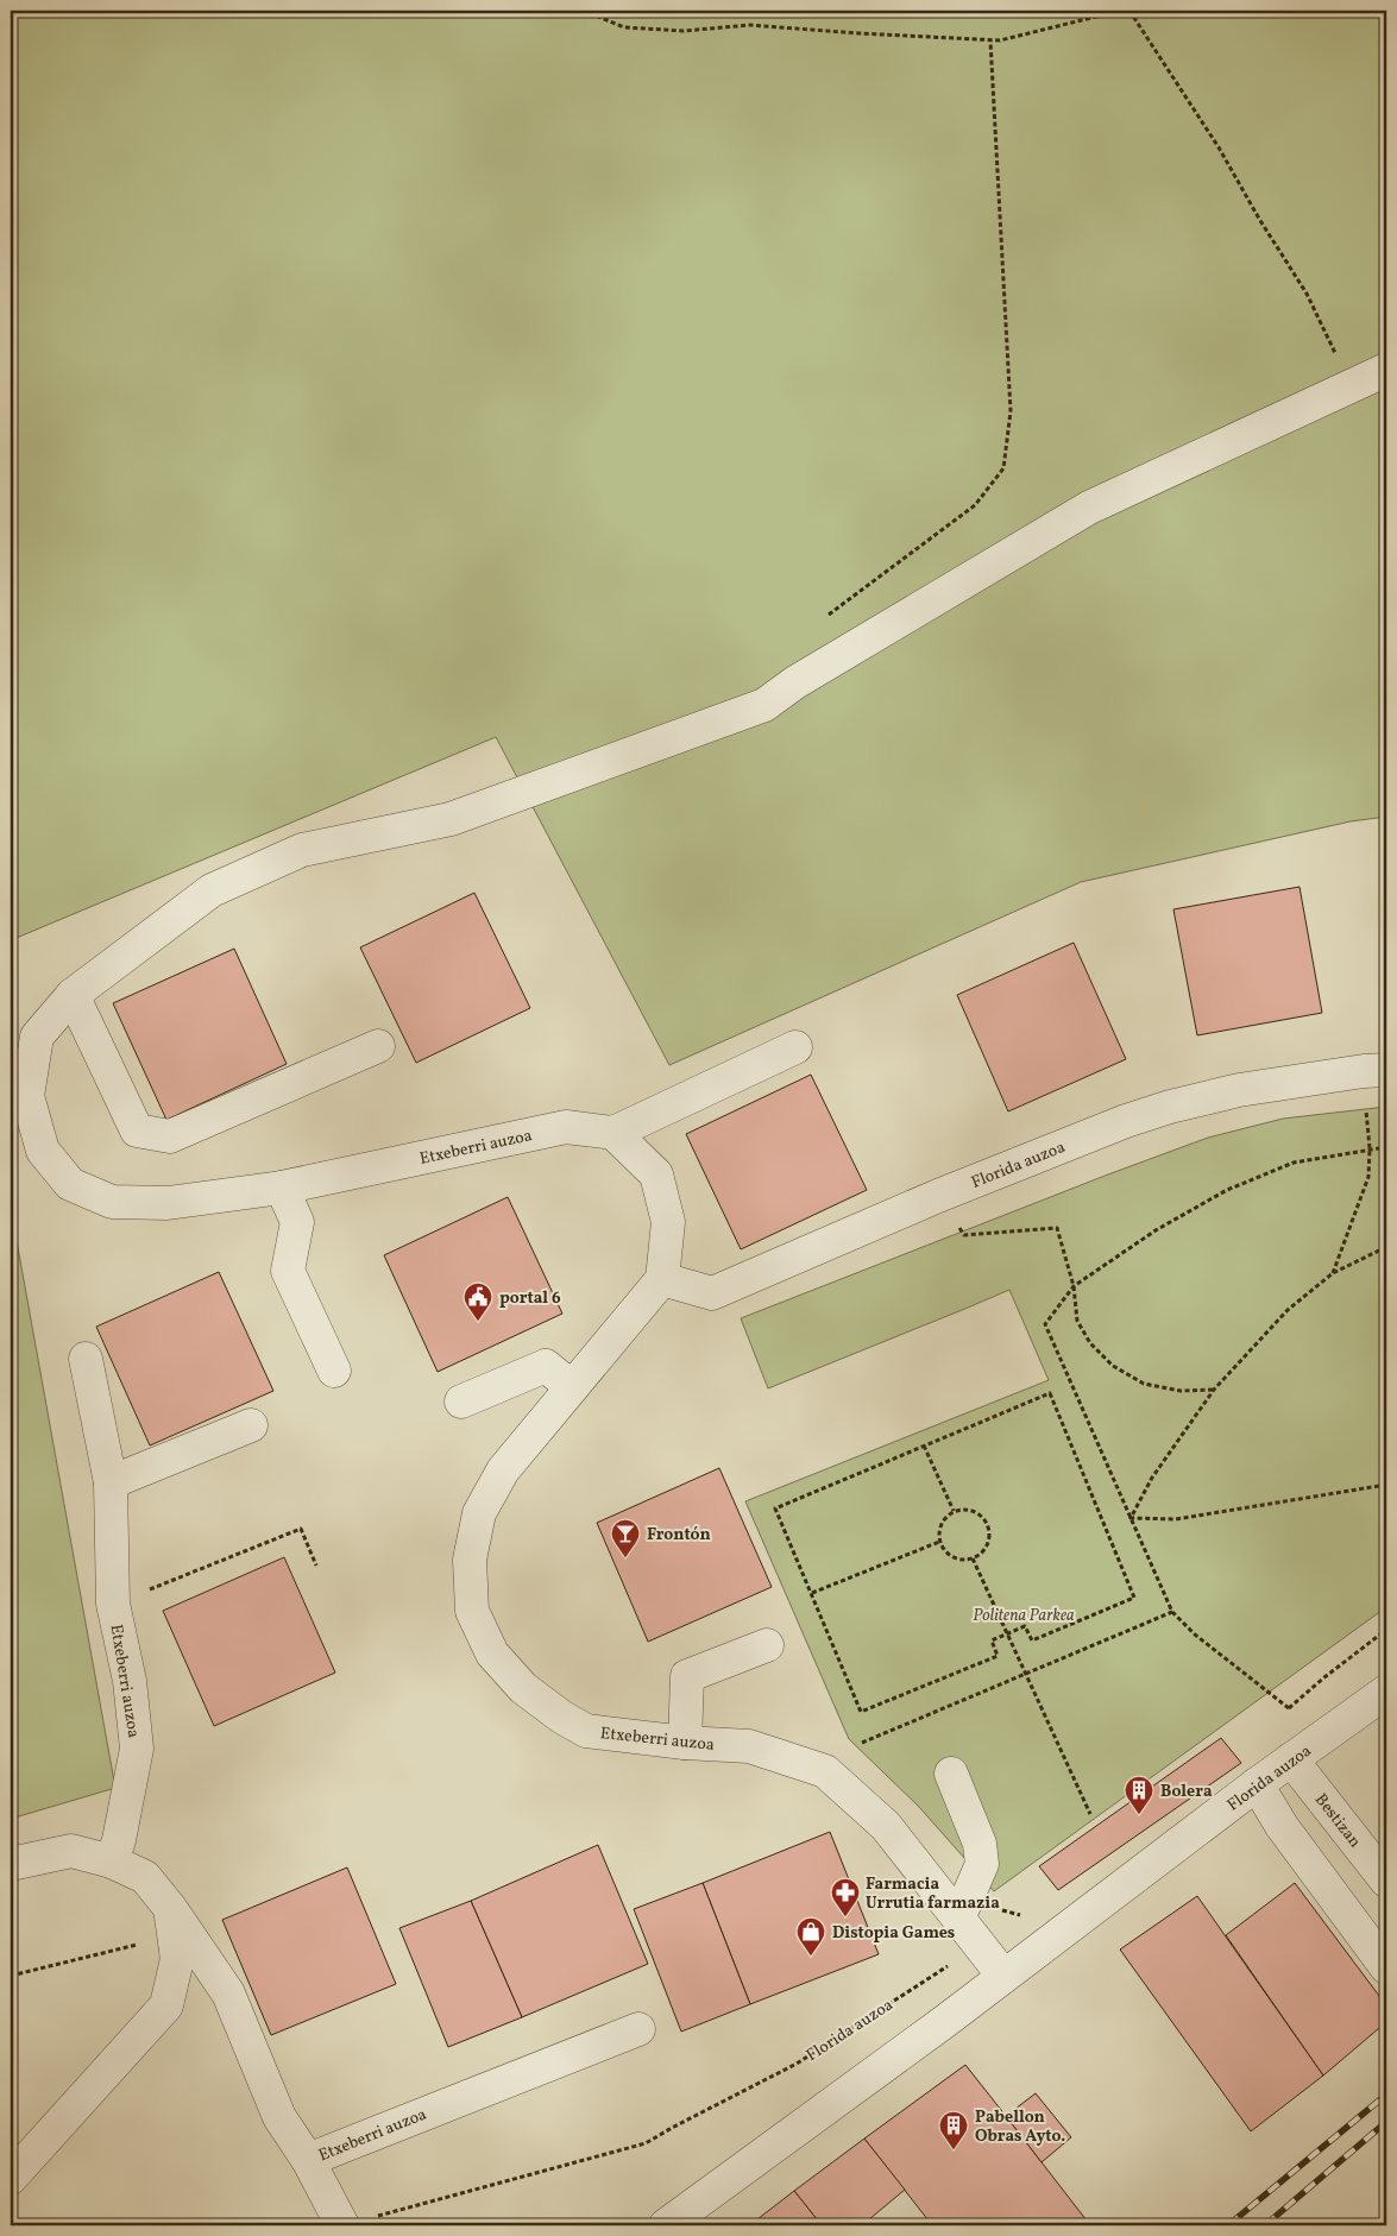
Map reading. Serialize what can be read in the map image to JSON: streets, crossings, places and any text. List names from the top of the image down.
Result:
{
  "streets": {
    "street": ["Etxeberri auzoa", "Florida auzoa", "Bestizan"]
  },
  "crossings": [
    ["Etxeberri auzoa", "Florida auzoa"],
    ["Florida auzoa", "Bestizan"]
  ],
  "parks": ["Politena Parkea"],
  "places": {
    "public building": ["portal 6"],
    "bar": ["Frontón"],
    "building": ["Bolera", "Pabellon Obras Ayto."],
    "pharmacy": ["Farmacia Urrutia farmazia"],
    "shop": ["Distopia Games"]
  }
}
